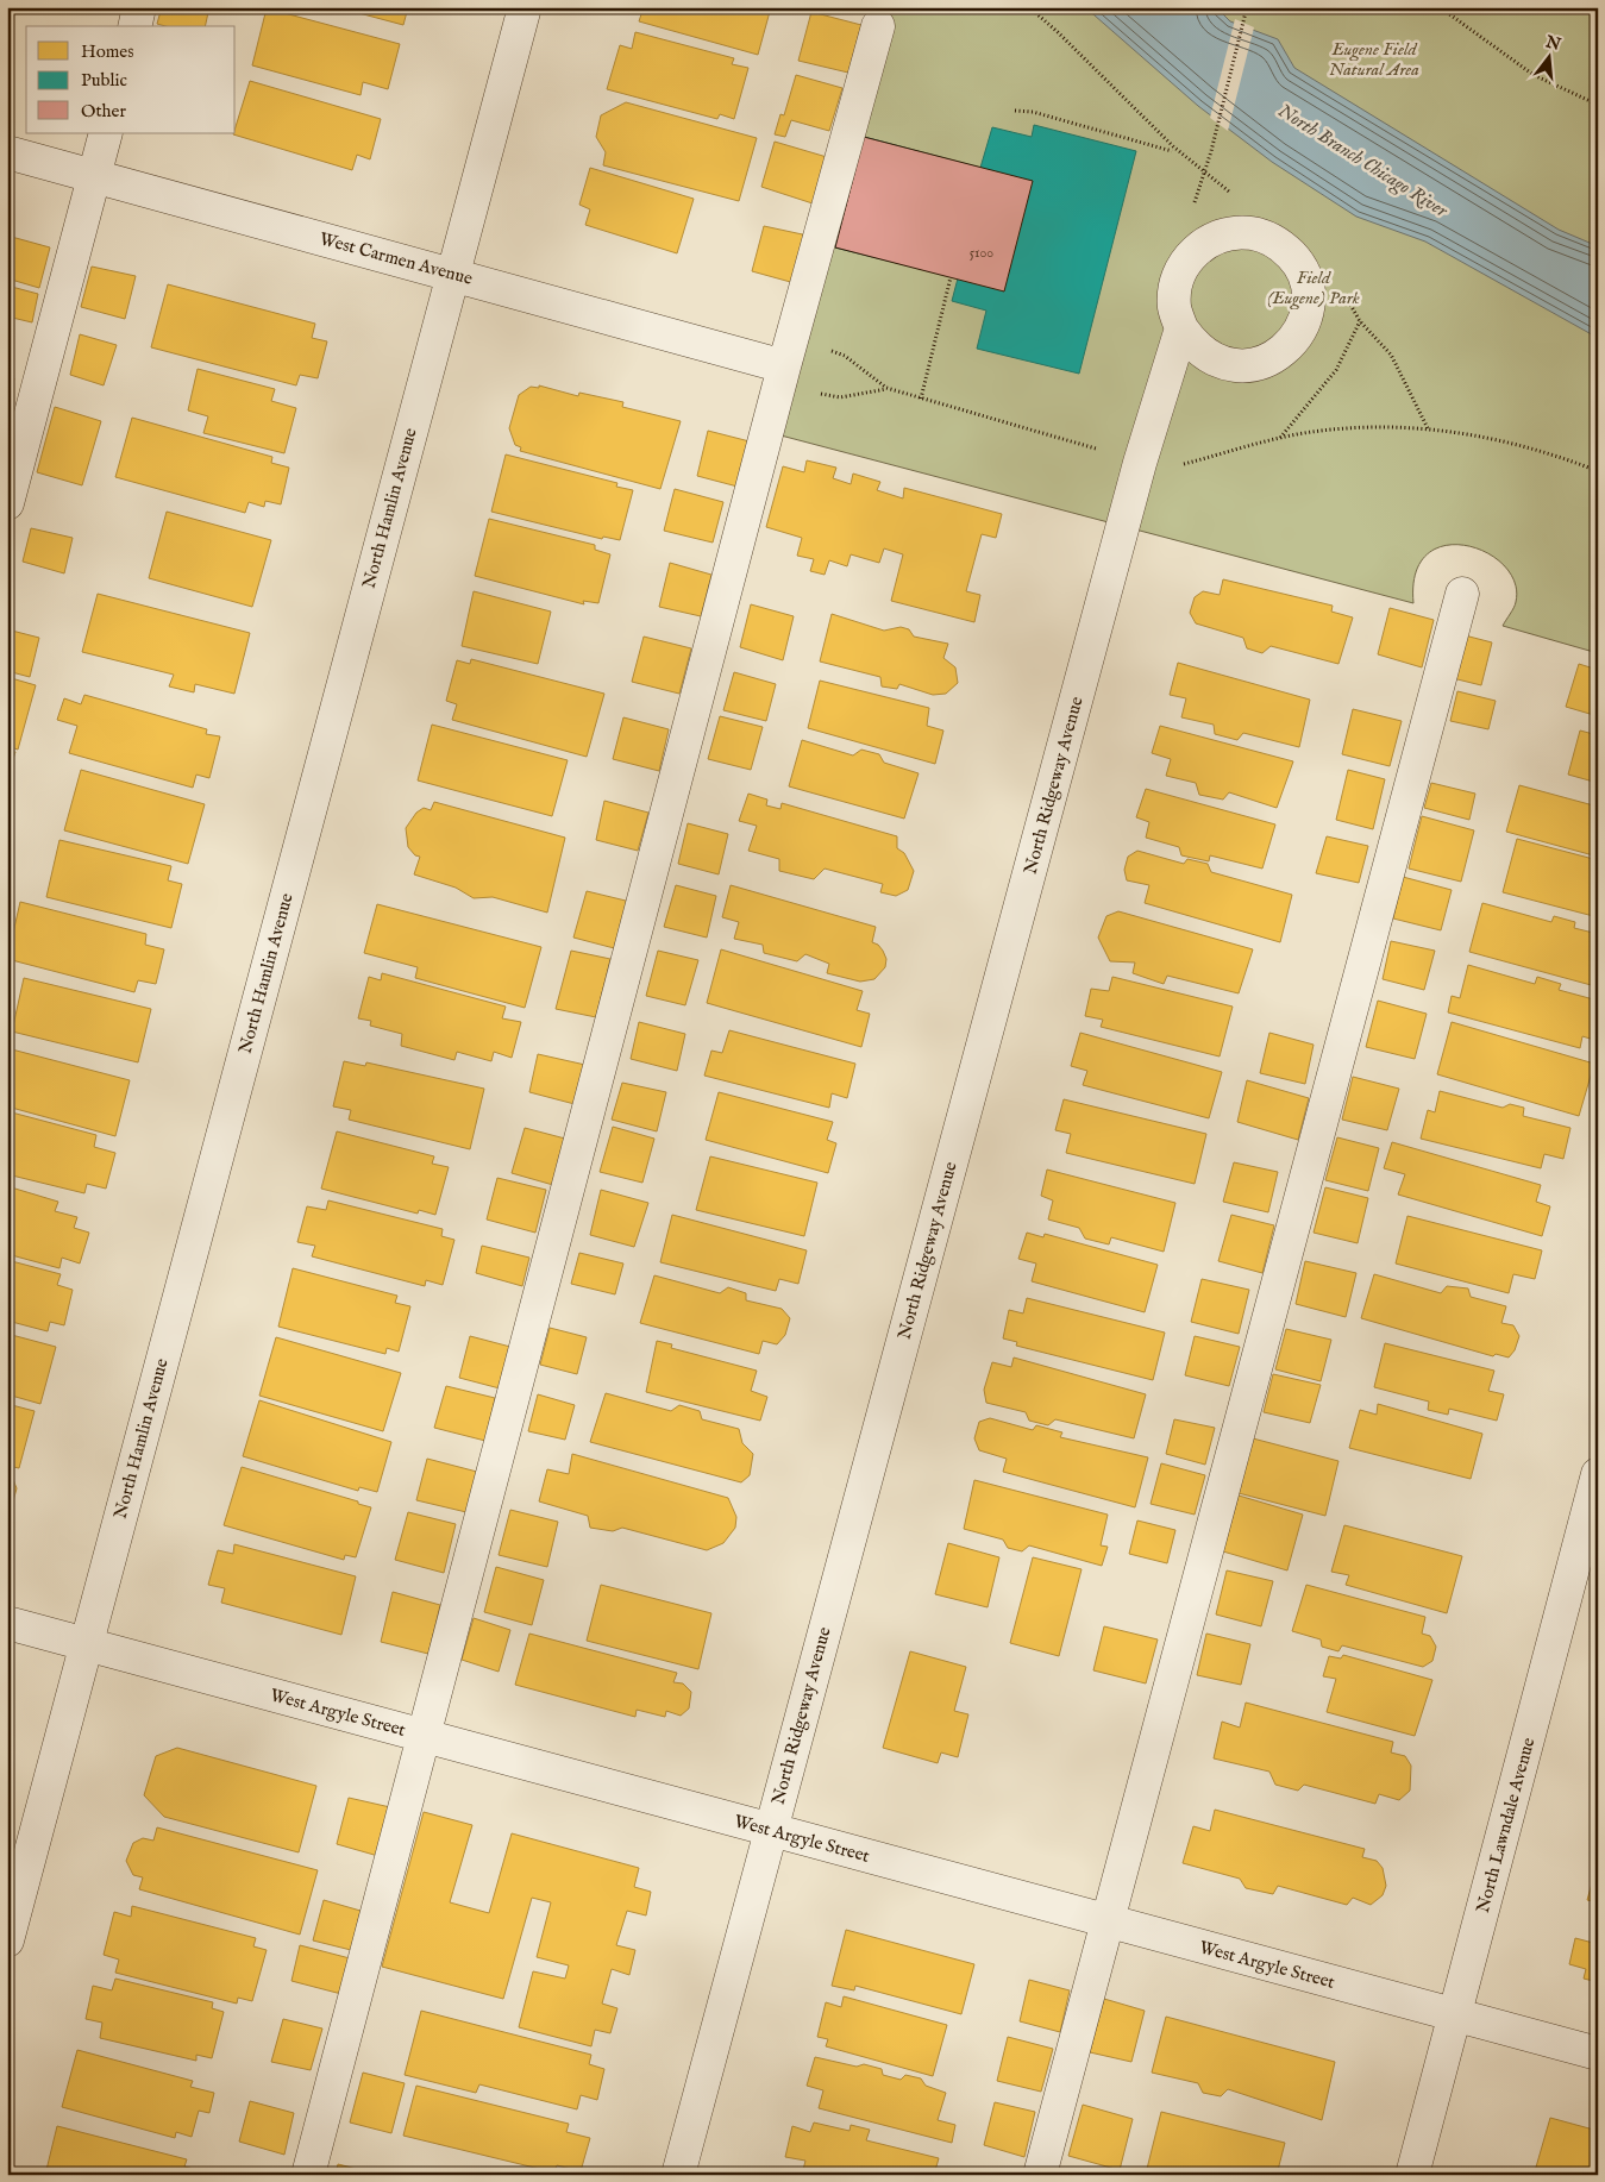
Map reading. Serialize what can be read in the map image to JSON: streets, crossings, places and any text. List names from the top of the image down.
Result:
{
  "streets": {
    "street": [
      "West Carmen Avenue",
      "North Hamlin Avenue",
      "North Ridgeway Avenue",
      "West Argyle Street",
      "North Lawndale Avenue"
    ]
  },
  "crossings": [
    ["West Carmen Avenue", "North Hamlin Avenue"],
    ["North Hamlin Avenue", "West Argyle Street"],
    ["North Ridgeway Avenue", "West Argyle Street"],
    ["West Argyle Street", "North Lawndale Avenue"]
  ],
  "water": ["North Branch Chicago River"],
  "parks": ["Eugene Field Natural Area", "Field (Eugene) Park"],
  "house_numbers": ["5100"],
  "legend": ["Homes", "Public", "Other"],
  "north": "top"
}
